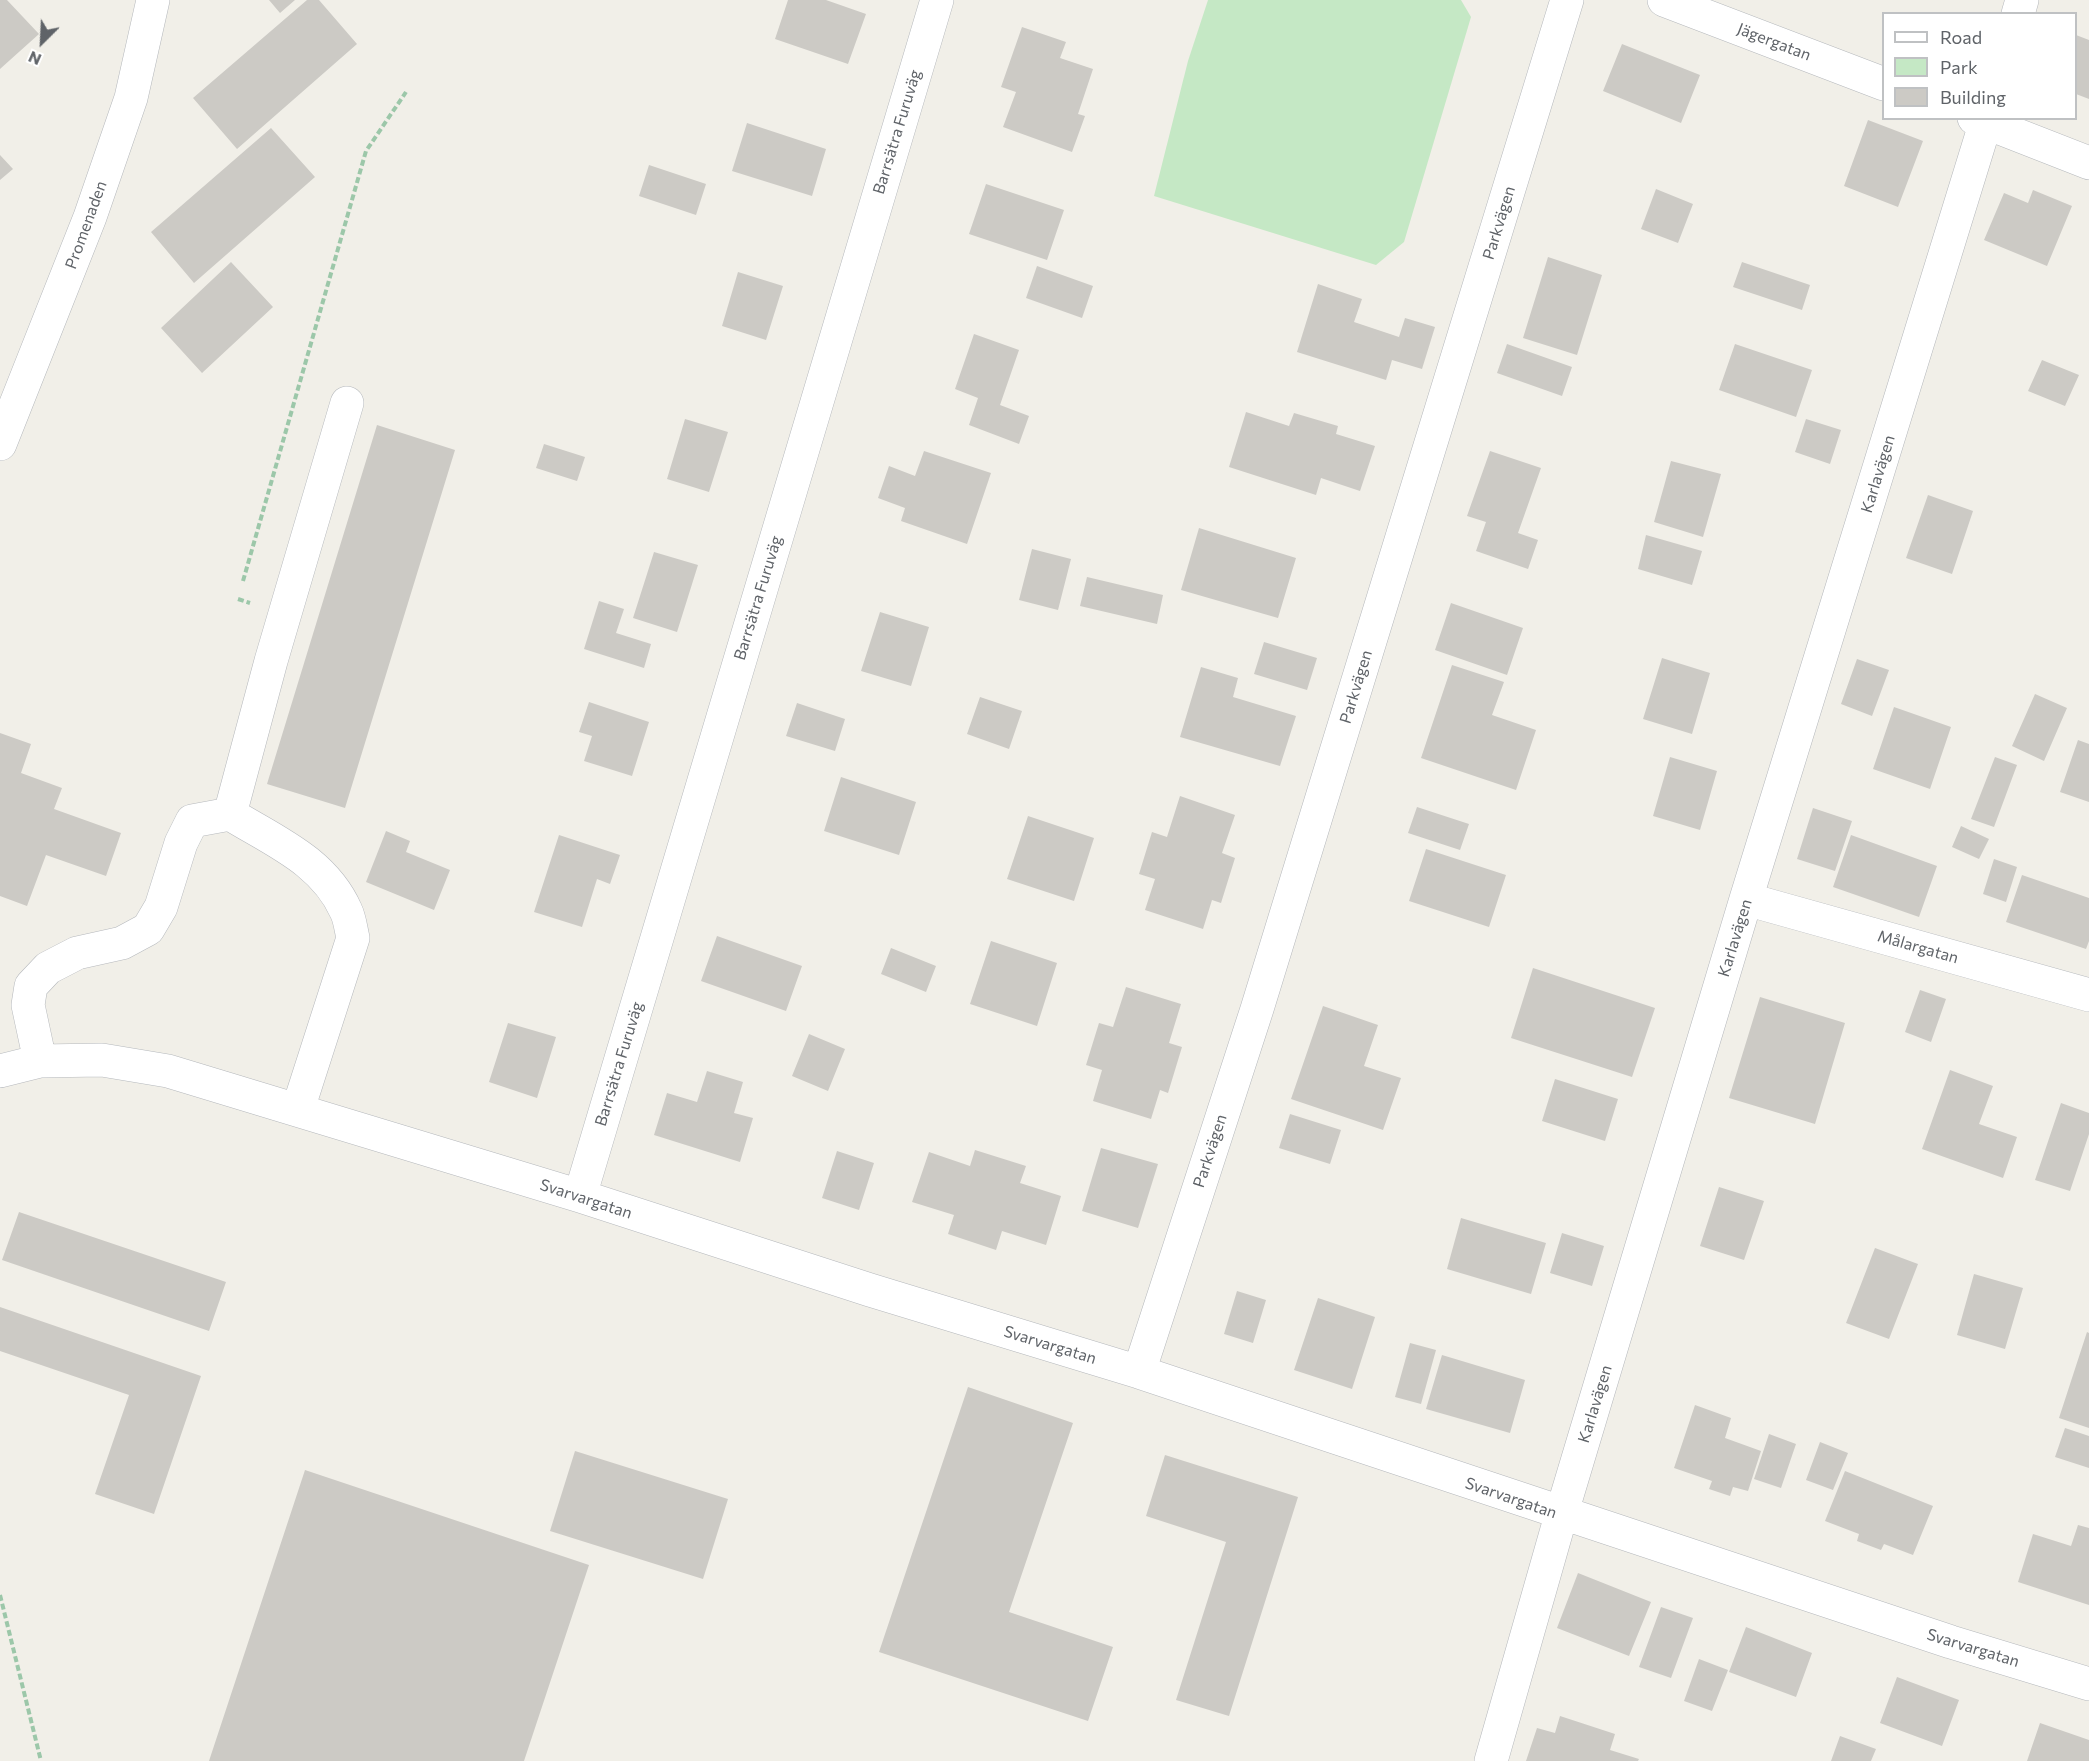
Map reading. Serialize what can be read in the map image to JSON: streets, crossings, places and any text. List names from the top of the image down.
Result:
{
  "streets": {
    "street": [
      "Jägergatan",
      "Barrsätra Furuväg",
      "Parkvägen",
      "Promenaden",
      "Karlavägen",
      "Målargatan",
      "Svarvargatan"
    ]
  },
  "crossings": [
    ["Barrsätra Furuväg", "Svarvargatan"],
    ["Parkvägen", "Svarvargatan"],
    ["Karlavägen", "Målargatan"],
    ["Karlavägen", "Svarvargatan"]
  ],
  "legend": ["Road", "Park", "Building"],
  "north": "bottom left"
}
